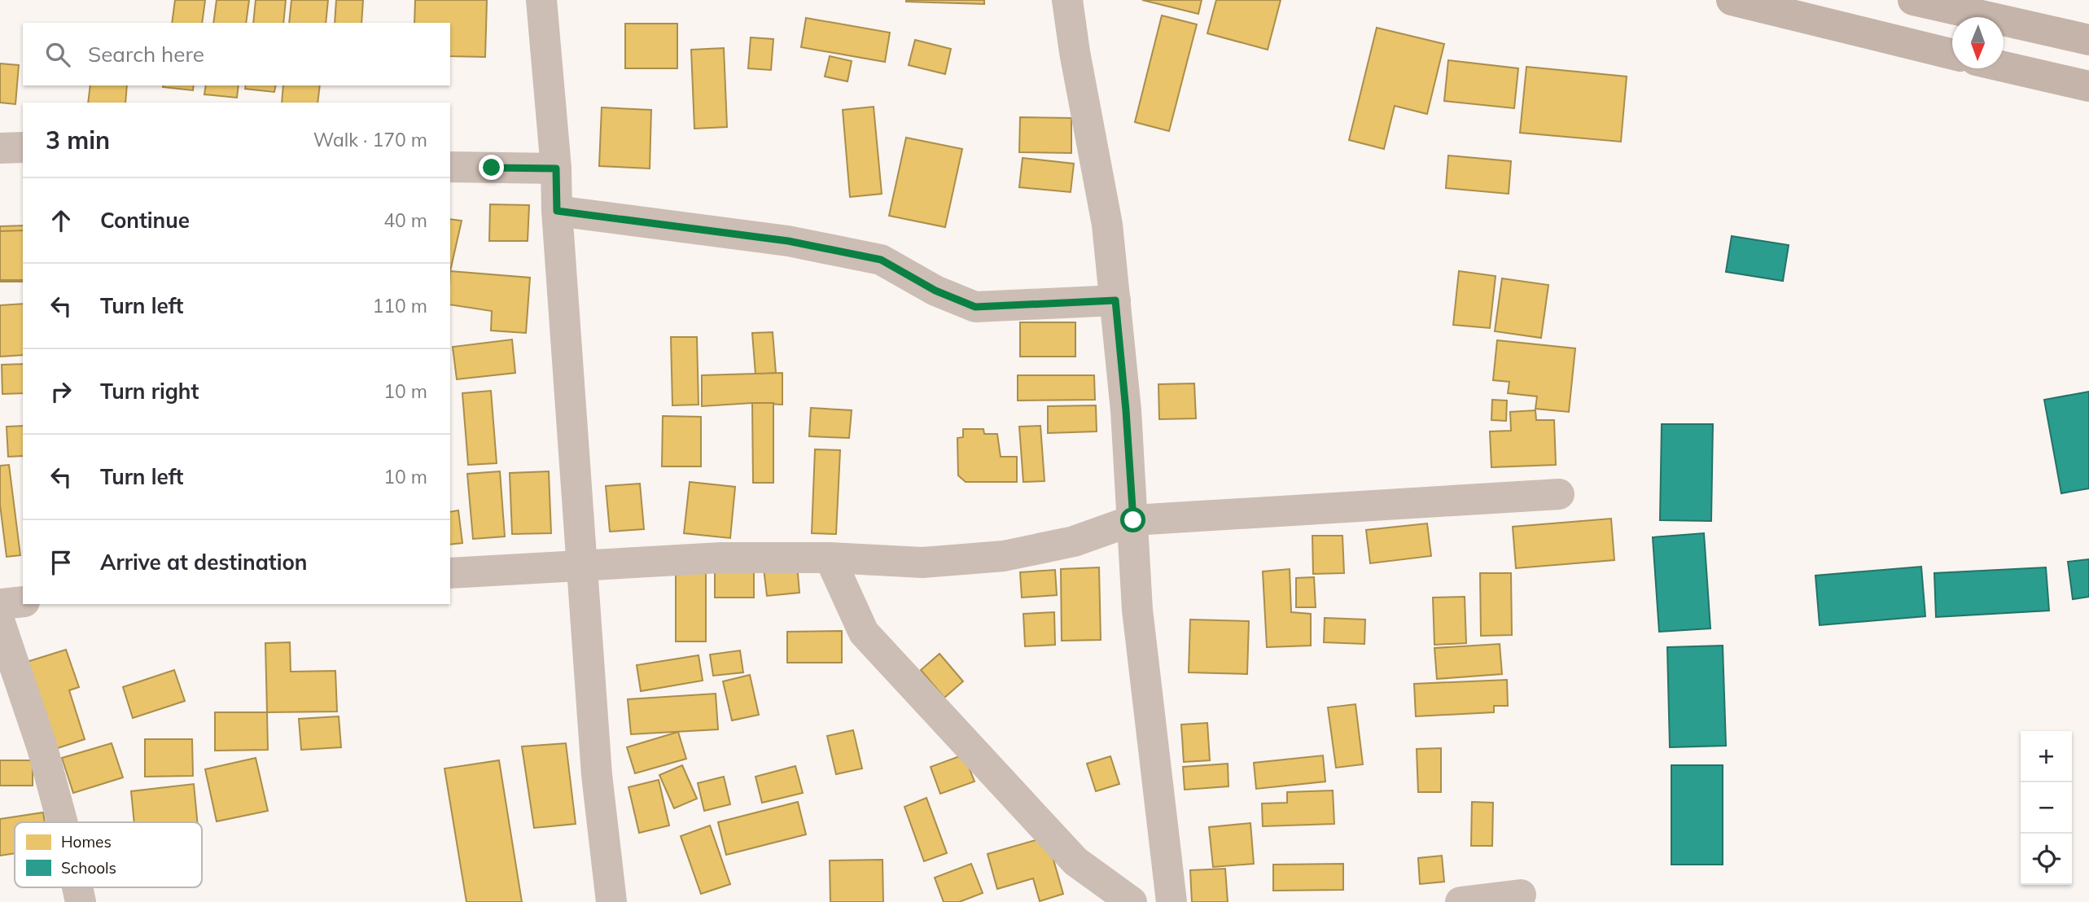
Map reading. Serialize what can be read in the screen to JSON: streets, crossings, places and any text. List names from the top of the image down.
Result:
{
  "legend": ["Homes", "Schools"],
  "north": "bottom",
  "page": {
    "search": "Search here",
    "heading": ["3 min", "Walk · 170 m"],
    "list": [
      ["Continue", "40 m"],
      ["Turn left", "110 m"],
      ["Turn right", "10 m"],
      ["Turn left", "10 m"],
      "Arrive at destination"
    ],
    "map_buttons": ["+", "−"]
  }
}
